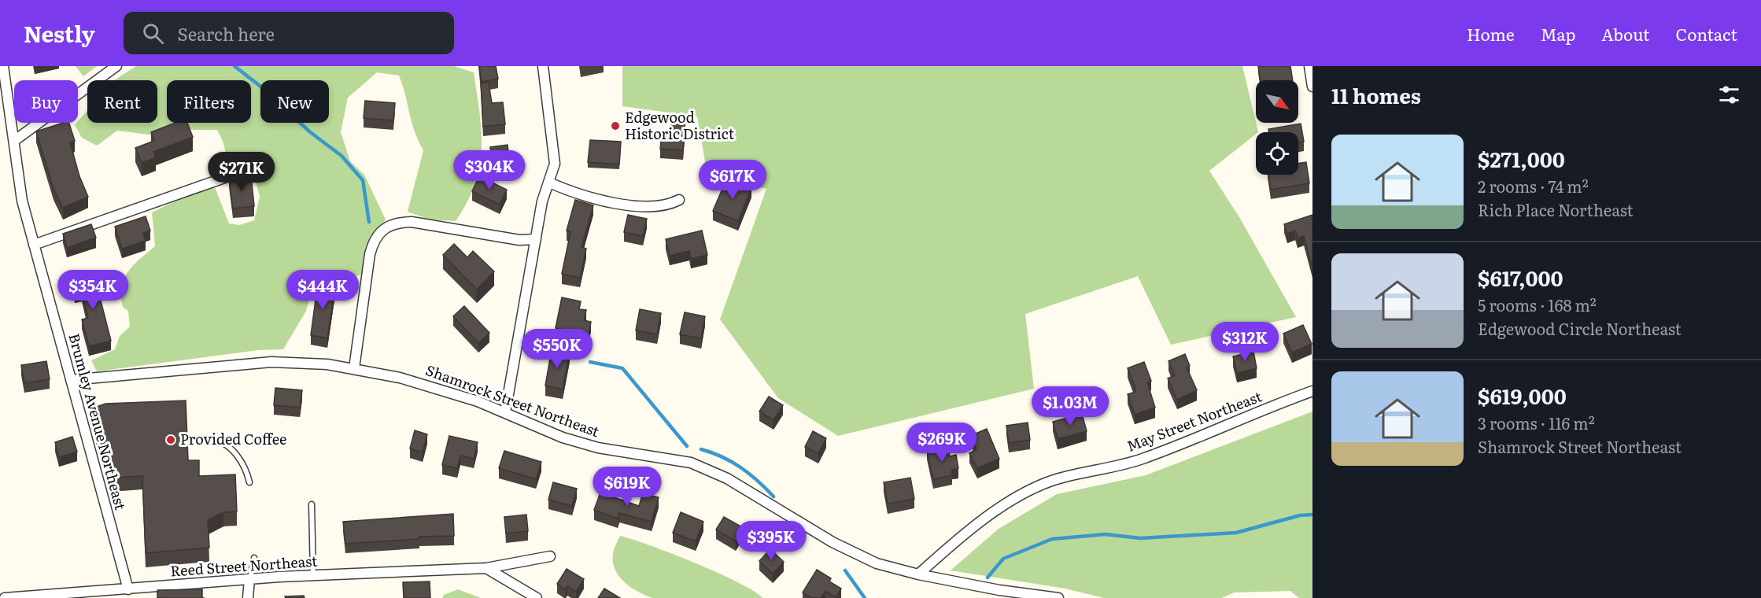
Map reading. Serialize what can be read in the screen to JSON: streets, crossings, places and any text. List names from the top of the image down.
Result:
{
  "streets": {
    "street": [
      "Shamrock Street Northeast",
      "Brumley Avenue Northeast",
      "May Street Northeast",
      "Reed Street Northeast"
    ]
  },
  "crossings": [
    ["Shamrock Street Northeast", "Brumley Avenue Northeast"],
    ["Shamrock Street Northeast", "May Street Northeast"],
    ["Brumley Avenue Northeast", "Reed Street Northeast"]
  ],
  "places": ["Edgewood Historic District", "Provided Coffee"],
  "north": "bottom right",
  "page": {
    "header": "Nestly",
    "search": "Search here",
    "nav": [
      "Home",
      "Map",
      "About",
      "Contact"
    ],
    "heading": "11 homes",
    "chip": [
      "Buy",
      "Rent",
      "Filters",
      "New"
    ],
    "list": [
      {
        "name": "$271,000",
        "note": "2 rooms · 74 m² · Rich Place Northeast"
      },
      {
        "name": "$617,000",
        "note": "5 rooms · 168 m² · Edgewood Circle Northeast"
      },
      {
        "name": "$619,000",
        "note": "3 rooms · 116 m² · Shamrock Street Northeast"
      }
    ],
    "price": [
      "$304K",
      "$271K",
      "$617K",
      "$354K",
      "$444K",
      "$312K",
      "$550K",
      "$1.03M",
      "$269K",
      "$619K",
      "$395K"
    ]
  }
}
